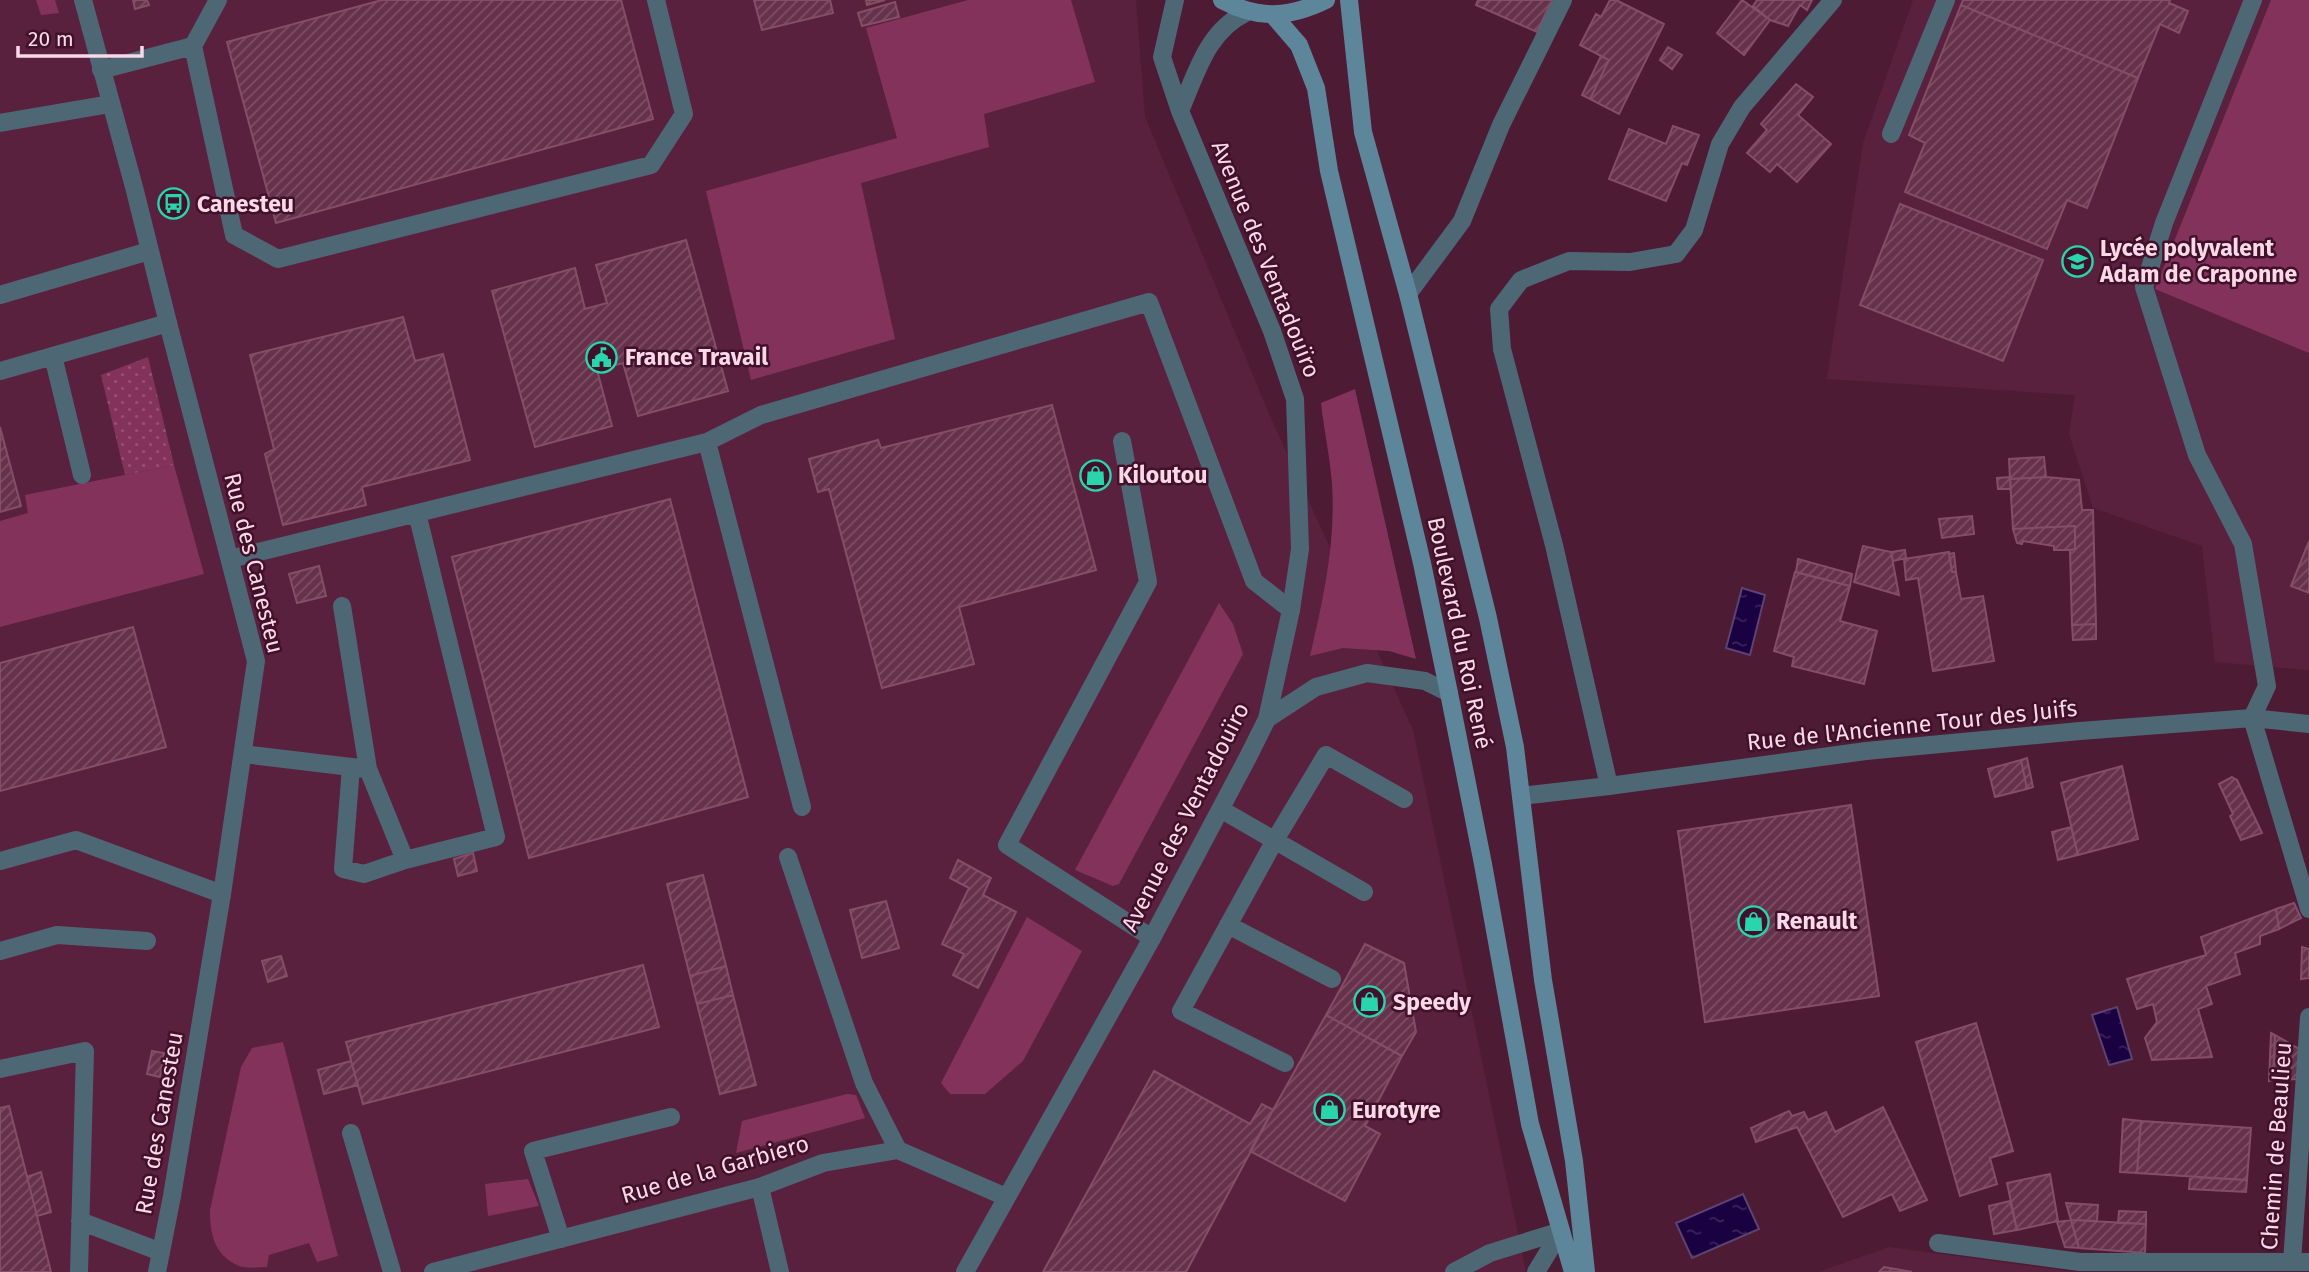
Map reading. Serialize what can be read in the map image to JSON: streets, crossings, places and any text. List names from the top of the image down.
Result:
{
  "streets": {
    "main road": ["Boulevard du Roi René"],
    "street": [
      "Avenue des Ventadouïro",
      "Rue des Canesteu",
      "Rue de l'Ancienne Tour des Juifs",
      "Chemin de Beaulieu",
      "Rue de la Garbiero"
    ]
  },
  "crossings": [
    ["Boulevard du Roi René", "Rue de l'Ancienne Tour des Juifs"]
  ],
  "places": {
    "bus stop": ["Canesteu"],
    "school or university": ["Lycée polyvalent Adam de Craponne"],
    "public building": ["France Travail"],
    "shop": [
      "Kiloutou",
      "Renault",
      "Speedy",
      "Eurotyre"
    ]
  },
  "scale_bar": "20 m"
}
